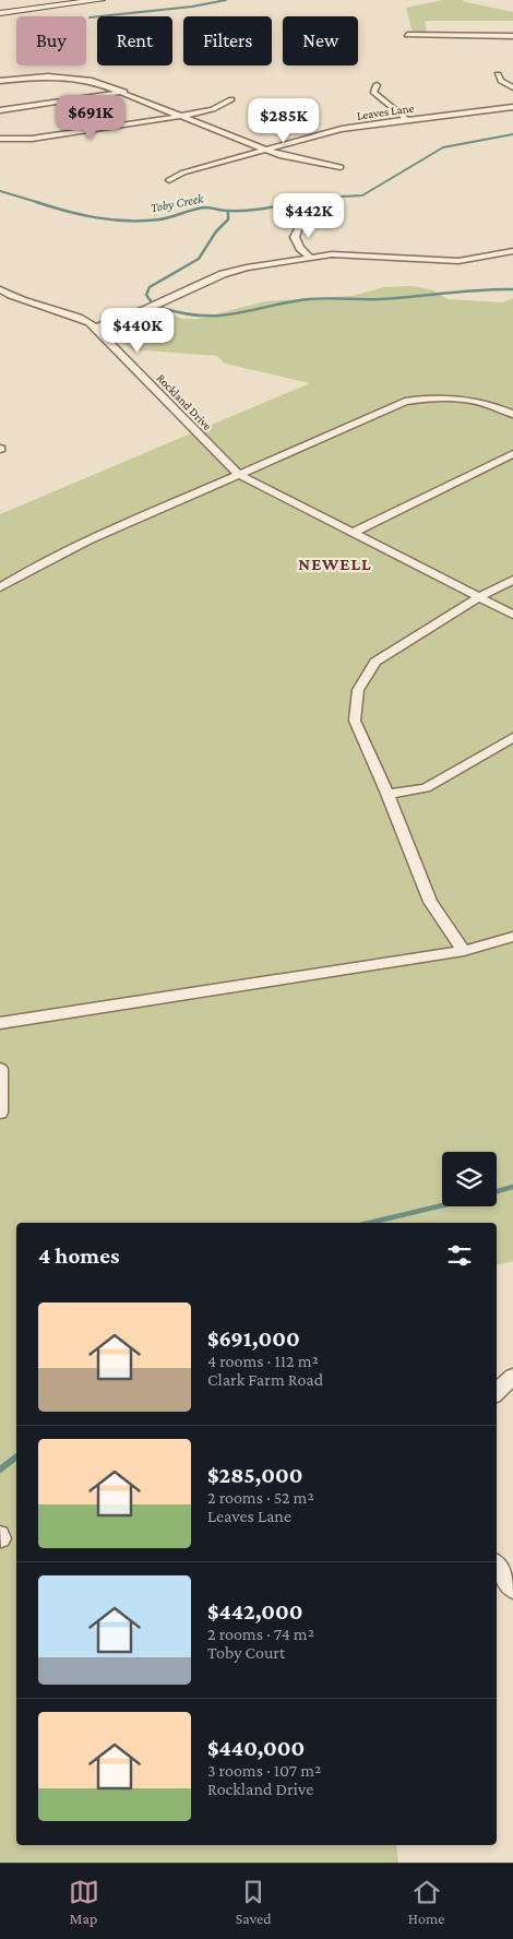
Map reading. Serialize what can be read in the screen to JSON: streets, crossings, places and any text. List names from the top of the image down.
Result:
{
  "streets": {
    "street": ["Leaves Lane", "Rockland Drive"]
  },
  "districts": ["NEWELL"],
  "water": ["Toby Creek"],
  "page": {
    "chip": [
      "Buy",
      "Rent",
      "Filters",
      "New"
    ],
    "price": [
      "$691K",
      "$285K",
      "$442K",
      "$440K"
    ],
    "heading": "4 homes",
    "list": [
      {
        "name": "$691,000",
        "note": "4 rooms · 112 m² · Clark Farm Road"
      },
      {
        "name": "$285,000",
        "note": "2 rooms · 52 m² · Leaves Lane"
      },
      {
        "name": "$442,000",
        "note": "2 rooms · 74 m² · Toby Court"
      },
      {
        "name": "$440,000",
        "note": "3 rooms · 107 m² · Rockland Drive"
      }
    ],
    "tabs": ["Map", "Saved", "Home"]
  }
}
